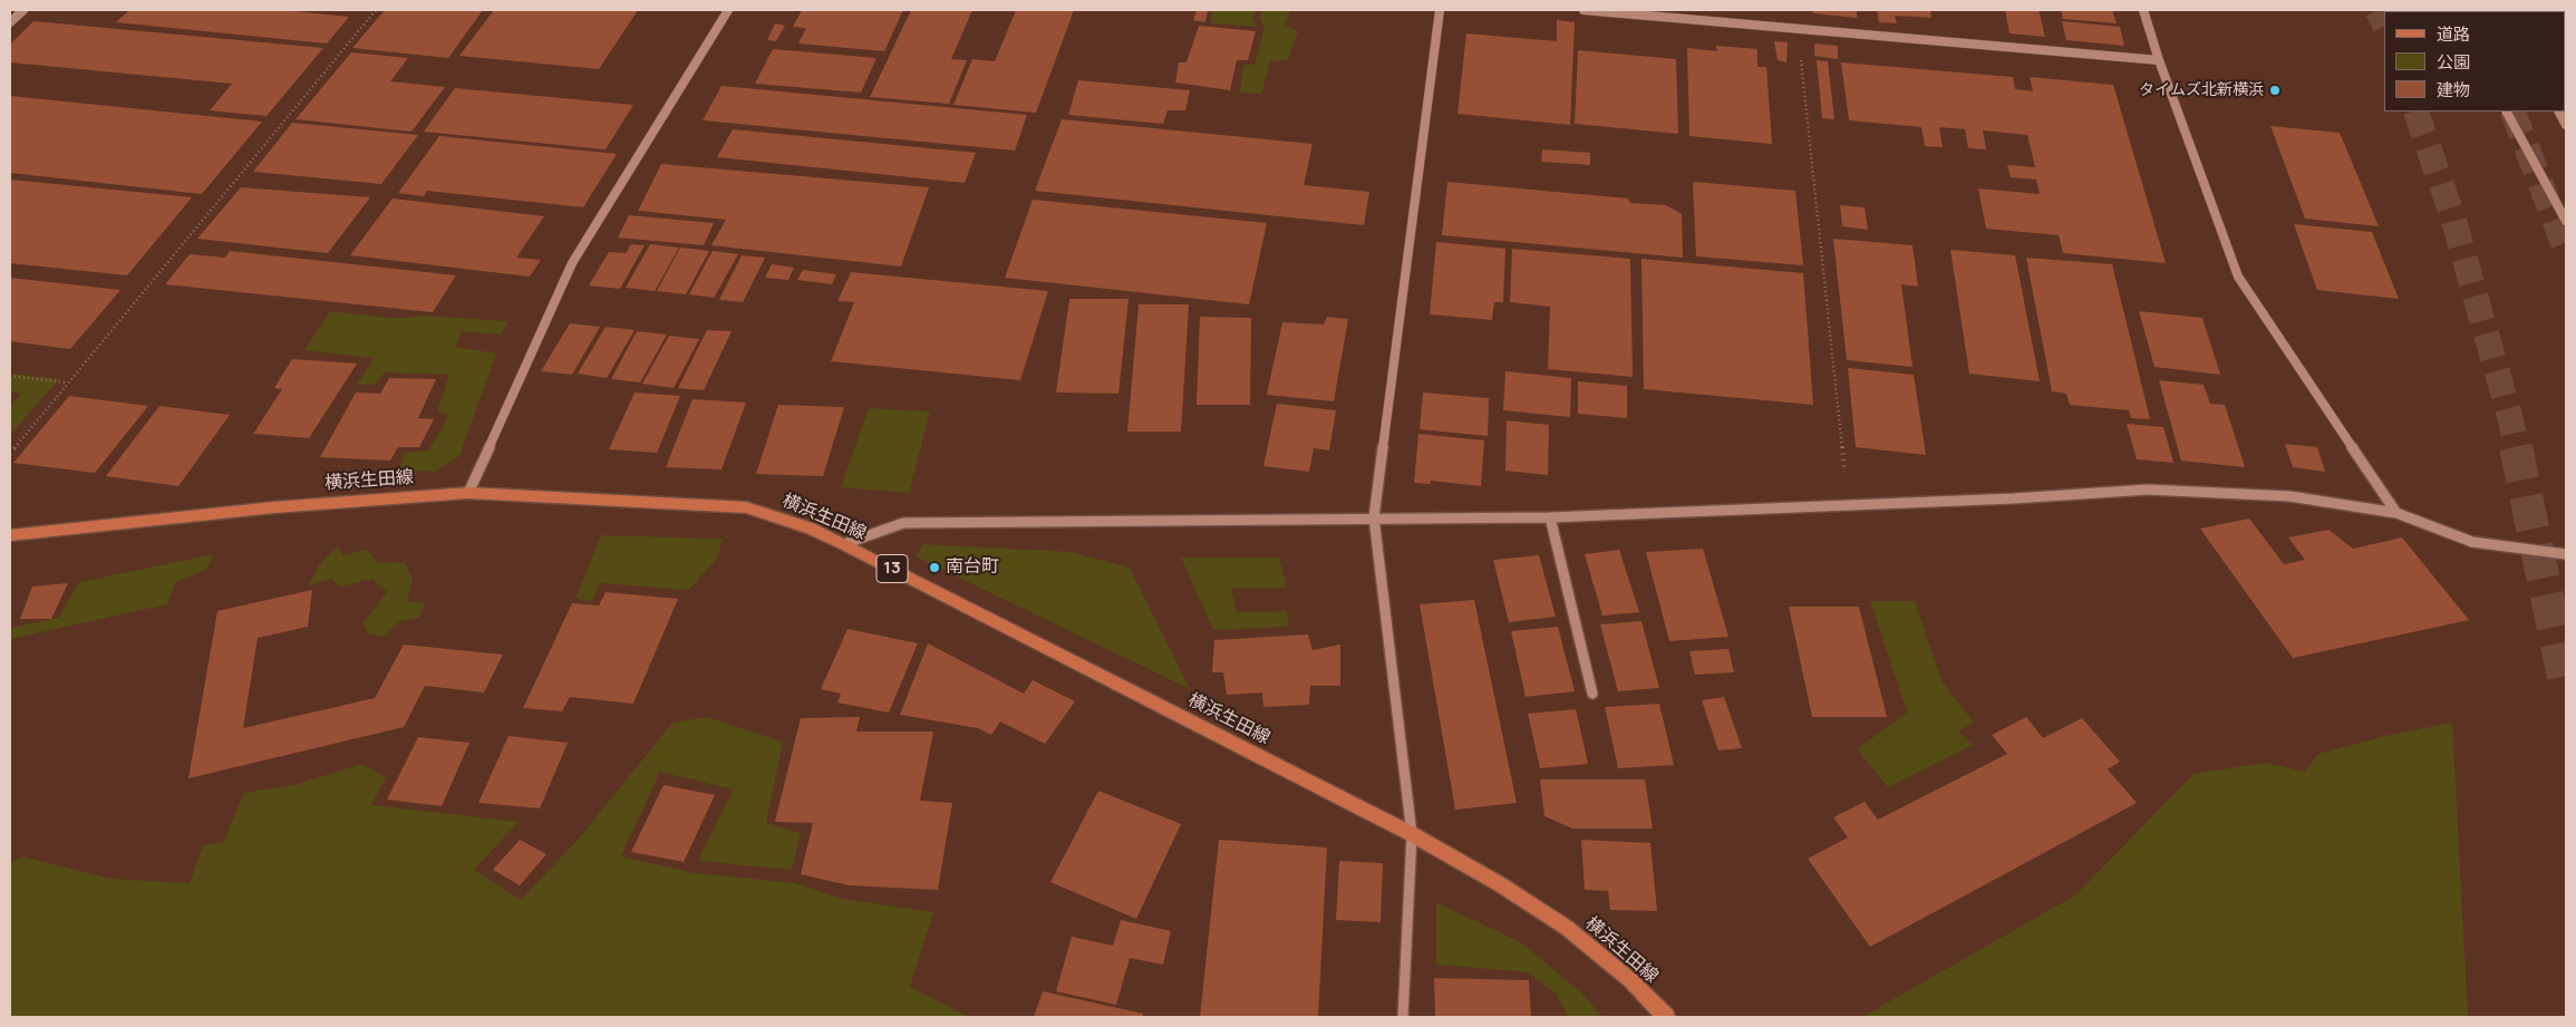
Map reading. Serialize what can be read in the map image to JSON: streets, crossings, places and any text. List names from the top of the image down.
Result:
{
  "streets": {
    "main road": ["横浜生田線", "13"]
  },
  "places": ["タイムズ北新横浜", "南台町"],
  "legend": ["道路", "公園", "建物"]
}
